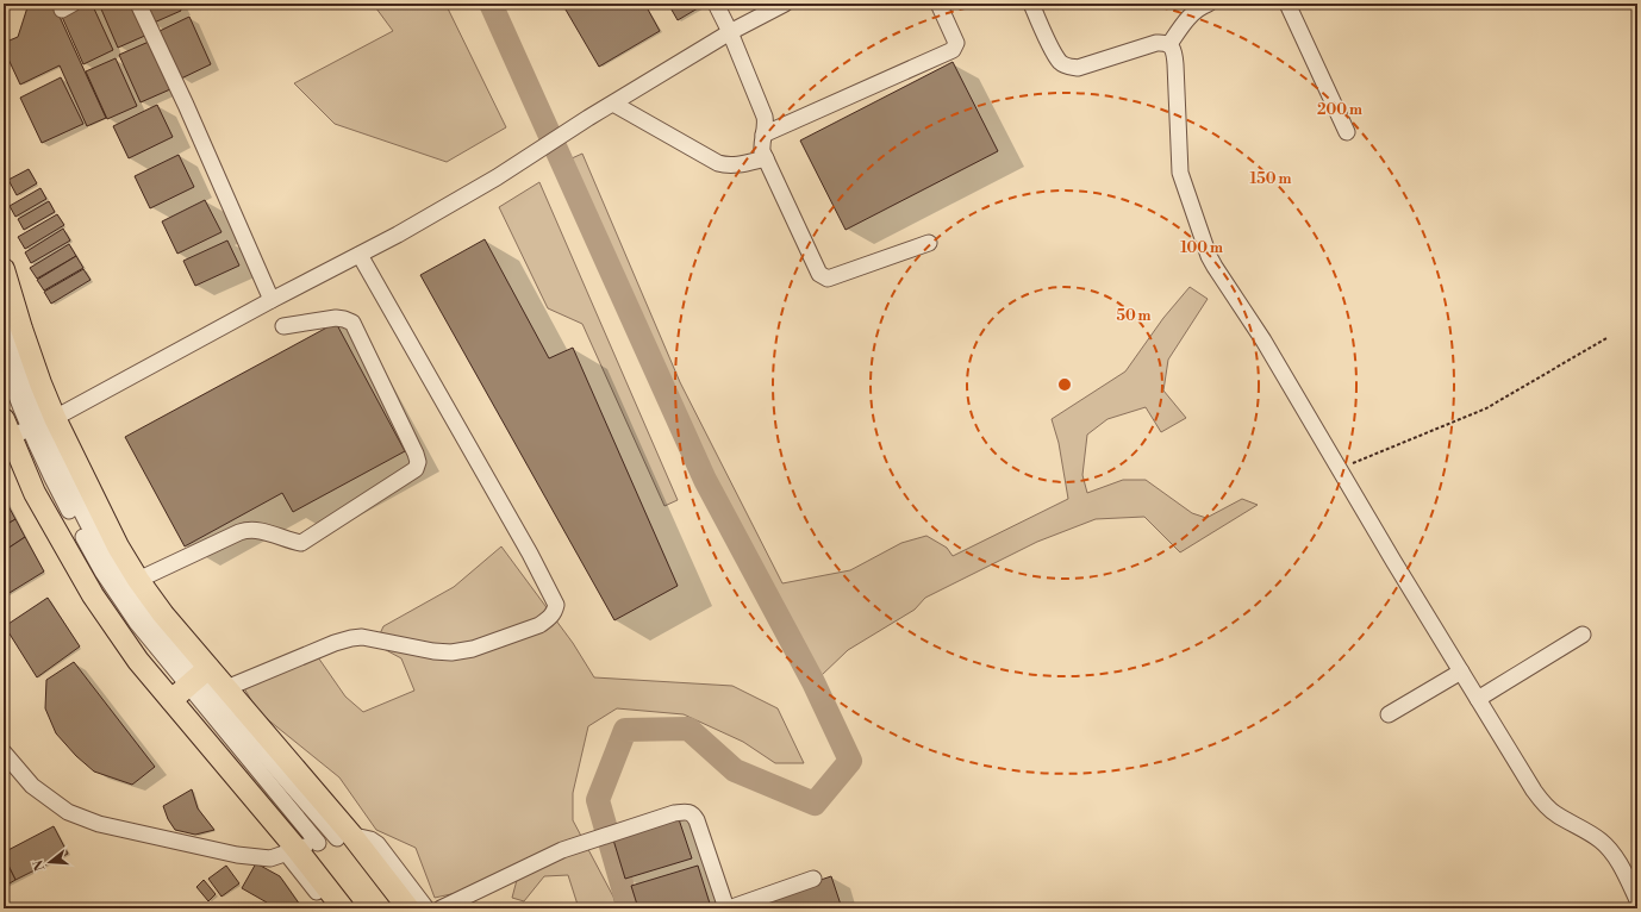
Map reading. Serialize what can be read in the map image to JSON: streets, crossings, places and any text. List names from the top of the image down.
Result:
{
  "north": "left",
  "rings": [
    "200 m",
    "150 m",
    "100 m",
    "50 m"
  ]
}
